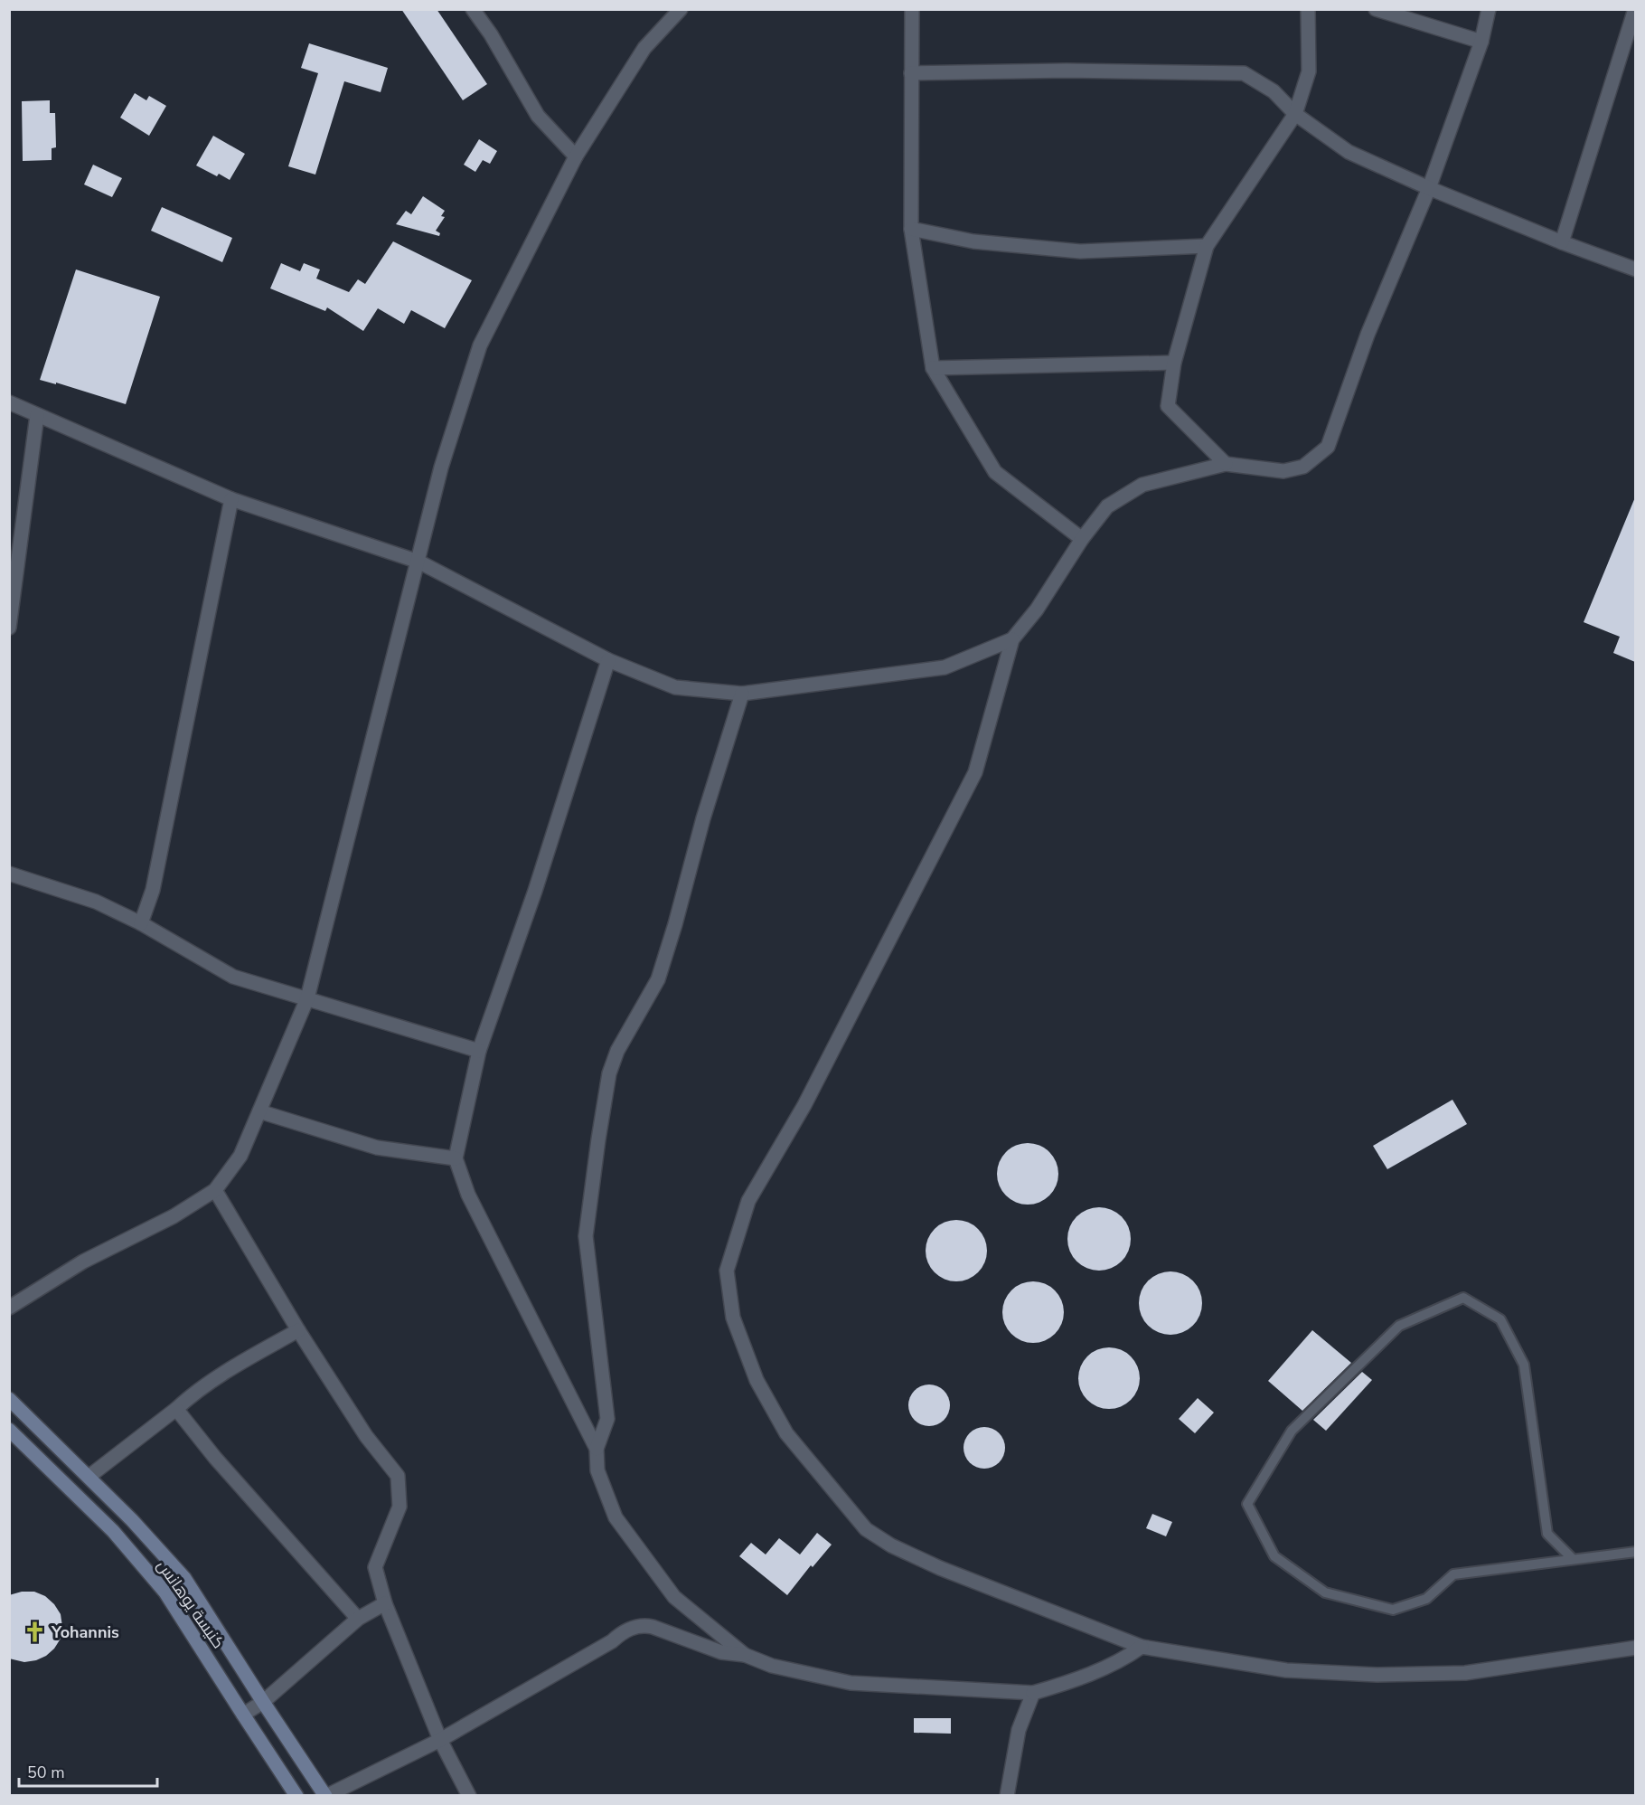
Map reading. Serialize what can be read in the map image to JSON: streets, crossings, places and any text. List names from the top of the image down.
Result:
{
  "streets": {
    "street": ["كنيسة يوهانس"]
  },
  "places": {
    "church": ["Yohannis"]
  },
  "scale_bar": "50 m"
}
